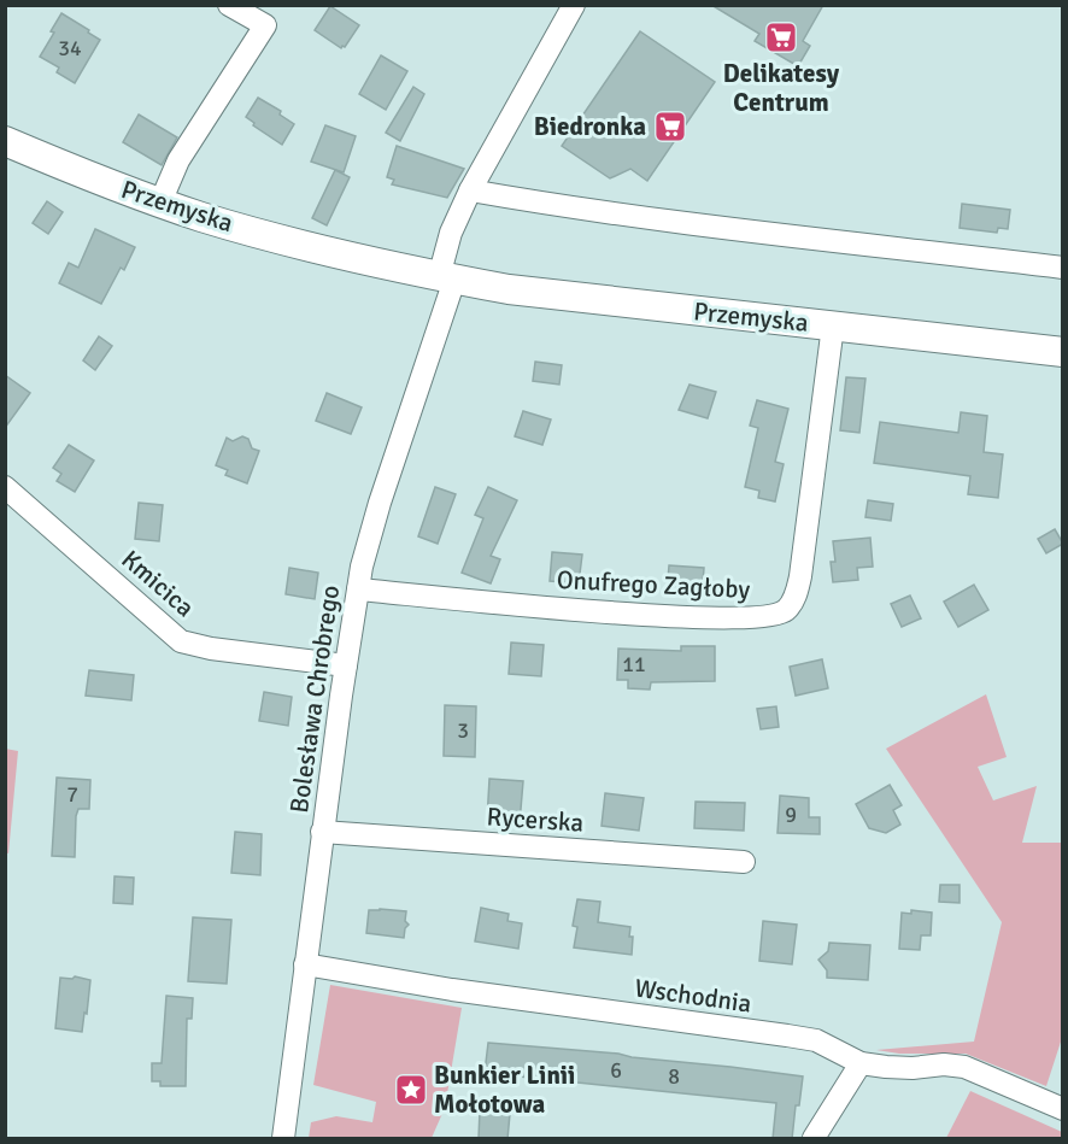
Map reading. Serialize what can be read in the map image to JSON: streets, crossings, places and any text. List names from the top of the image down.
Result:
{
  "streets": {
    "main road": ["Przemyska"],
    "street": [
      "Kmicica",
      "Onufrego Zagłoby",
      "Bolesława Chrobrego",
      "Rycerska",
      "Wschodnia"
    ]
  },
  "crossings": [
    ["Przemyska", "Onufrego Zagłoby"],
    ["Przemyska", "Bolesława Chrobrego"],
    ["Kmicica", "Bolesława Chrobrego"],
    ["Onufrego Zagłoby", "Bolesława Chrobrego"],
    ["Bolesława Chrobrego", "Rycerska"],
    ["Bolesława Chrobrego", "Wschodnia"]
  ],
  "places": {
    "supermarket": ["Delikatesy Centrum", "Biedronka"],
    "place": ["Bunkier Linii Mołotowa"]
  },
  "house_numbers": [
    "34",
    "11",
    "3",
    "7",
    "9",
    "6",
    "8"
  ]
}
